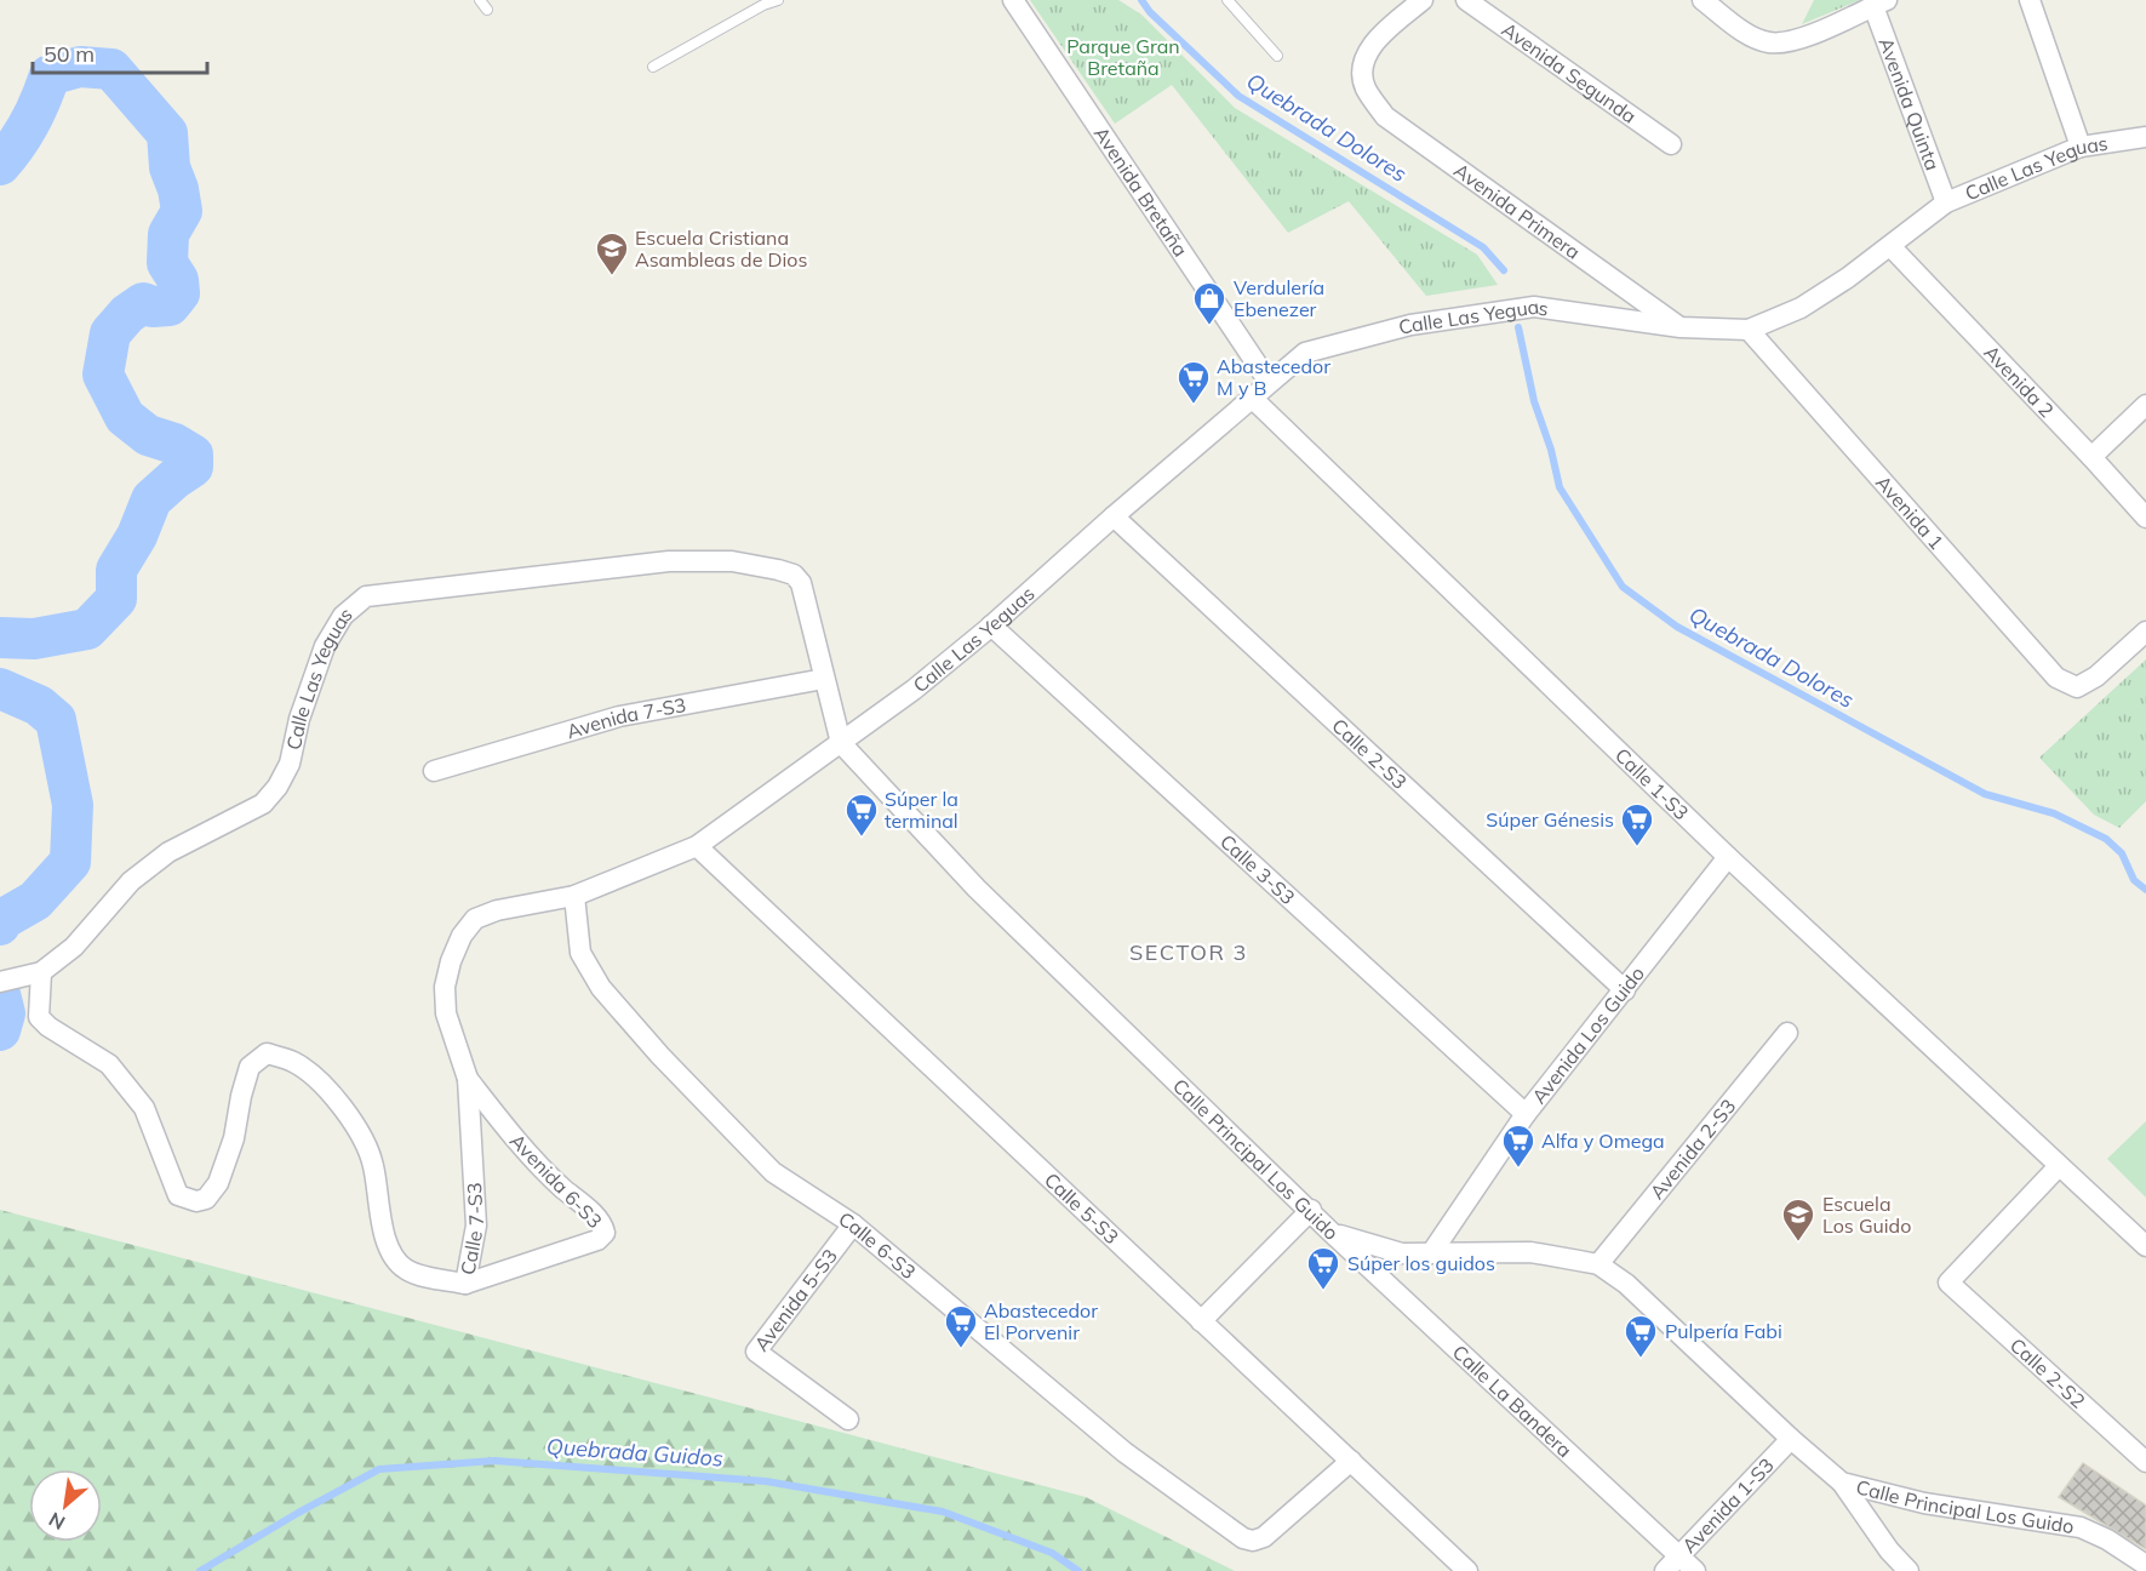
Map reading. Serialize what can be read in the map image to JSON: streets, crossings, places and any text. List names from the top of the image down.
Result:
{
  "streets": {
    "street": [
      "Avenida Segunda",
      "Avenida Quinta",
      "Calle Las Yeguas",
      "Avenida Bretaña",
      "Avenida Primera",
      "Avenida 2",
      "Avenida 1",
      "Avenida 7-S3",
      "Calle 2-S3",
      "Calle 1-S3",
      "Calle 3-S3",
      "Avenida Los Guido",
      "Avenida 2-S3",
      "Calle Principal Los Guido",
      "Avenida 6-S3",
      "Calle 5-S3",
      "Calle 7-S3",
      "Calle 6-S3",
      "Avenida 5-S3",
      "Calle 2-S2",
      "Calle La Bandera",
      "Avenida 1-S3"
    ]
  },
  "crossings": [
    ["Avenida Quinta", "Calle Las Yeguas"],
    ["Calle Las Yeguas", "Avenida Bretaña"],
    ["Calle Las Yeguas", "Avenida Primera"],
    ["Calle Las Yeguas", "Avenida 2"],
    ["Calle Las Yeguas", "Avenida 1"],
    ["Calle Las Yeguas", "Avenida 7-S3"],
    ["Calle Las Yeguas", "Calle 2-S3"],
    ["Calle Las Yeguas", "Calle 1-S3"],
    ["Calle Las Yeguas", "Calle 3-S3"],
    ["Calle Las Yeguas", "Calle Principal Los Guido"],
    ["Calle Las Yeguas", "Calle 7-S3"],
    ["Calle 2-S3", "Avenida Los Guido"],
    ["Calle 1-S3", "Avenida Los Guido"],
    ["Calle 1-S3", "Calle 2-S2"],
    ["Calle 3-S3", "Avenida Los Guido"],
    ["Avenida Los Guido", "Calle Principal Los Guido"],
    ["Avenida 2-S3", "Calle Principal Los Guido"],
    ["Calle Principal Los Guido", "Calle 7-S3"],
    ["Calle Principal Los Guido", "Calle La Bandera"],
    ["Calle Principal Los Guido", "Avenida 1-S3"],
    ["Avenida 6-S3", "Calle 7-S3"],
    ["Calle 5-S3", "Calle 7-S3"],
    ["Calle 5-S3", "Calle 6-S3"],
    ["Calle 7-S3", "Calle 6-S3"],
    ["Calle 6-S3", "Avenida 5-S3"],
    ["Calle La Bandera", "Avenida 1-S3"]
  ],
  "districts": ["SECTOR 3"],
  "water": ["Quebrada Dolores", "Quebrada Guidos"],
  "parks": ["Parque Gran Bretaña"],
  "places": {
    "school or university": ["Escuela Cristiana Asambleas de Dios", "Escuela Los Guido"],
    "shop": ["Verdulería Ebenezer"],
    "supermarket": [
      "Abastecedor M y B",
      "Súper la terminal",
      "Súper Génesis",
      "Alfa y Omega",
      "Súper los guidos",
      "Abastecedor El Porvenir",
      "Pulpería Fabi"
    ]
  },
  "scale_bar": "50 m",
  "north": "bottom left"
}
